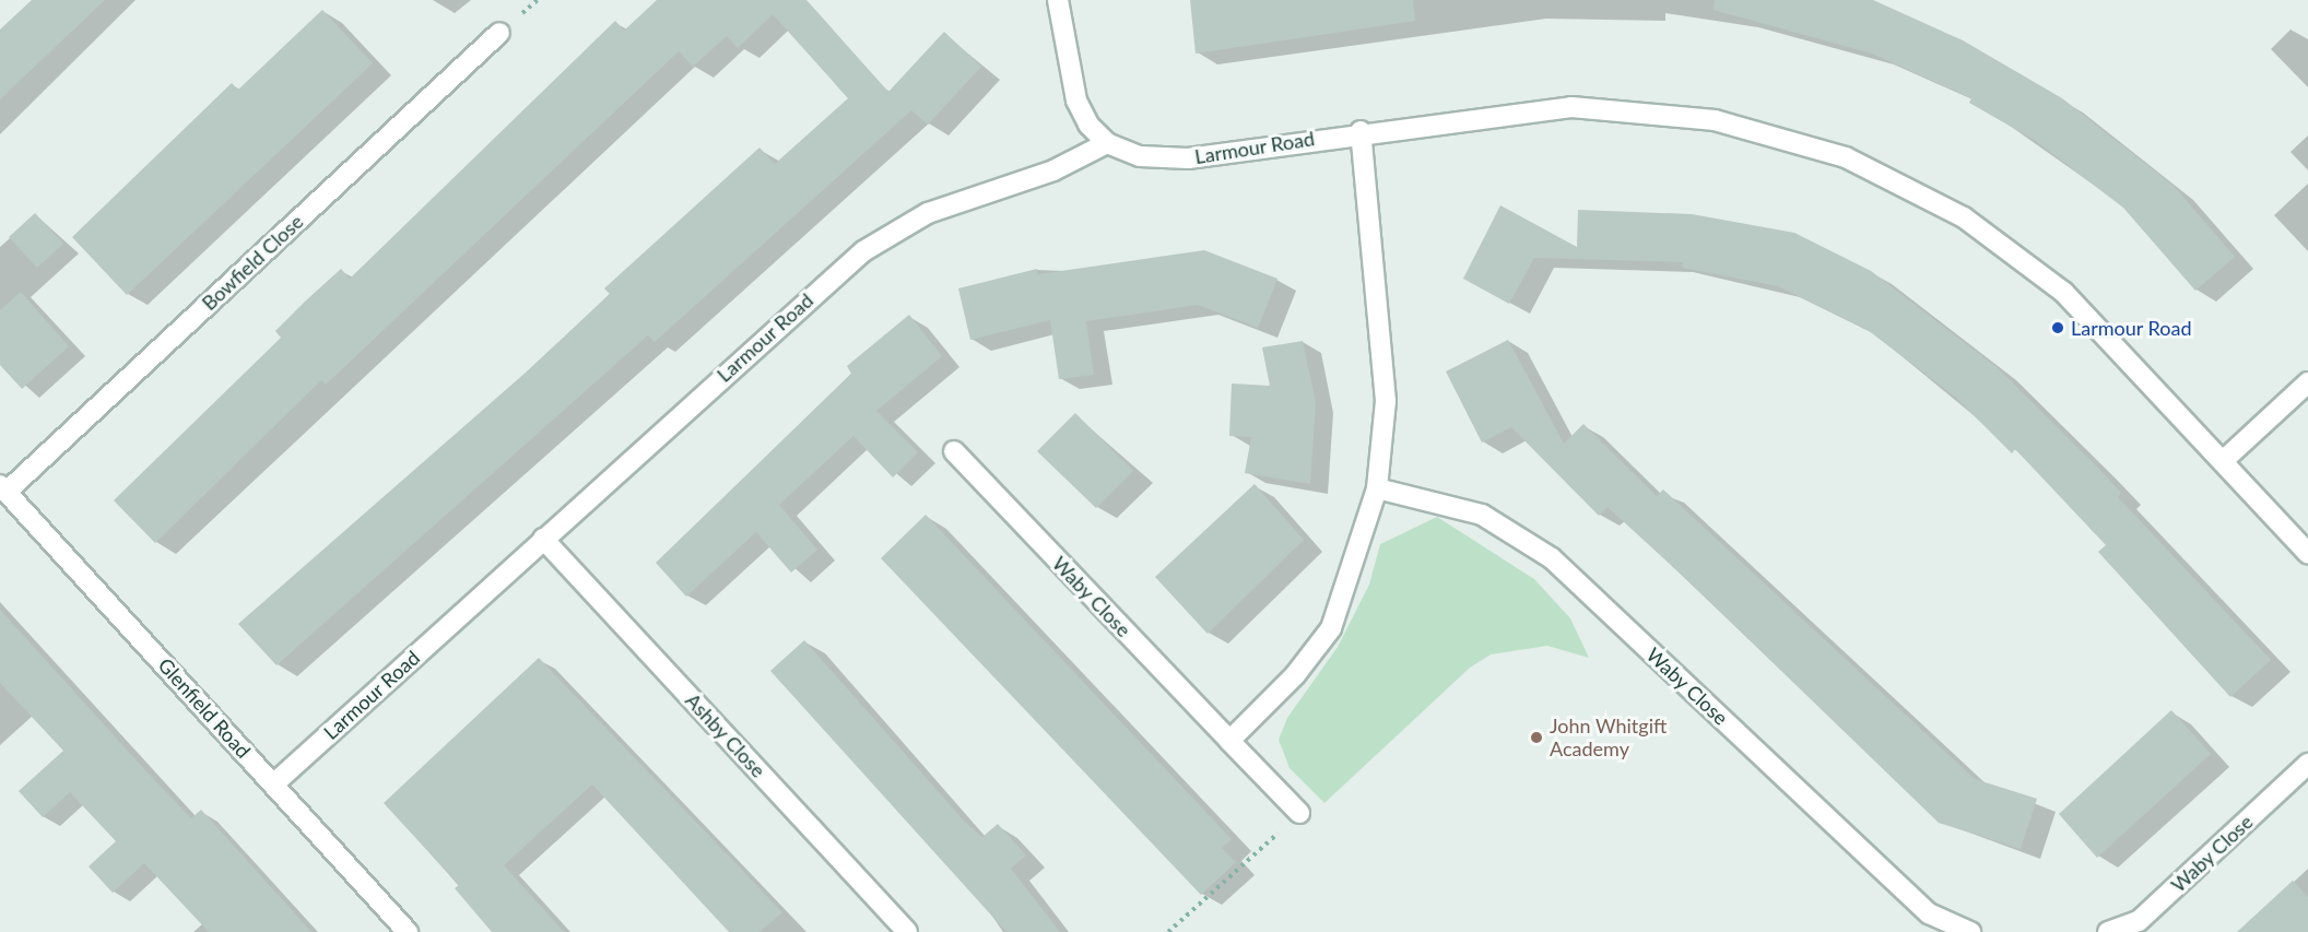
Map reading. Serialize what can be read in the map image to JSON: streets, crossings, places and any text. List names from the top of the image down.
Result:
{
  "streets": {
    "street": [
      "Larmour Road",
      "Bowfield Close",
      "Waby Close",
      "Glenfield Road",
      "Ashby Close"
    ]
  },
  "crossings": [
    ["Larmour Road", "Glenfield Road"],
    ["Larmour Road", "Ashby Close"],
    ["Bowfield Close", "Glenfield Road"]
  ],
  "places": ["Larmour Road", "John Whitgift Academy"]
}
